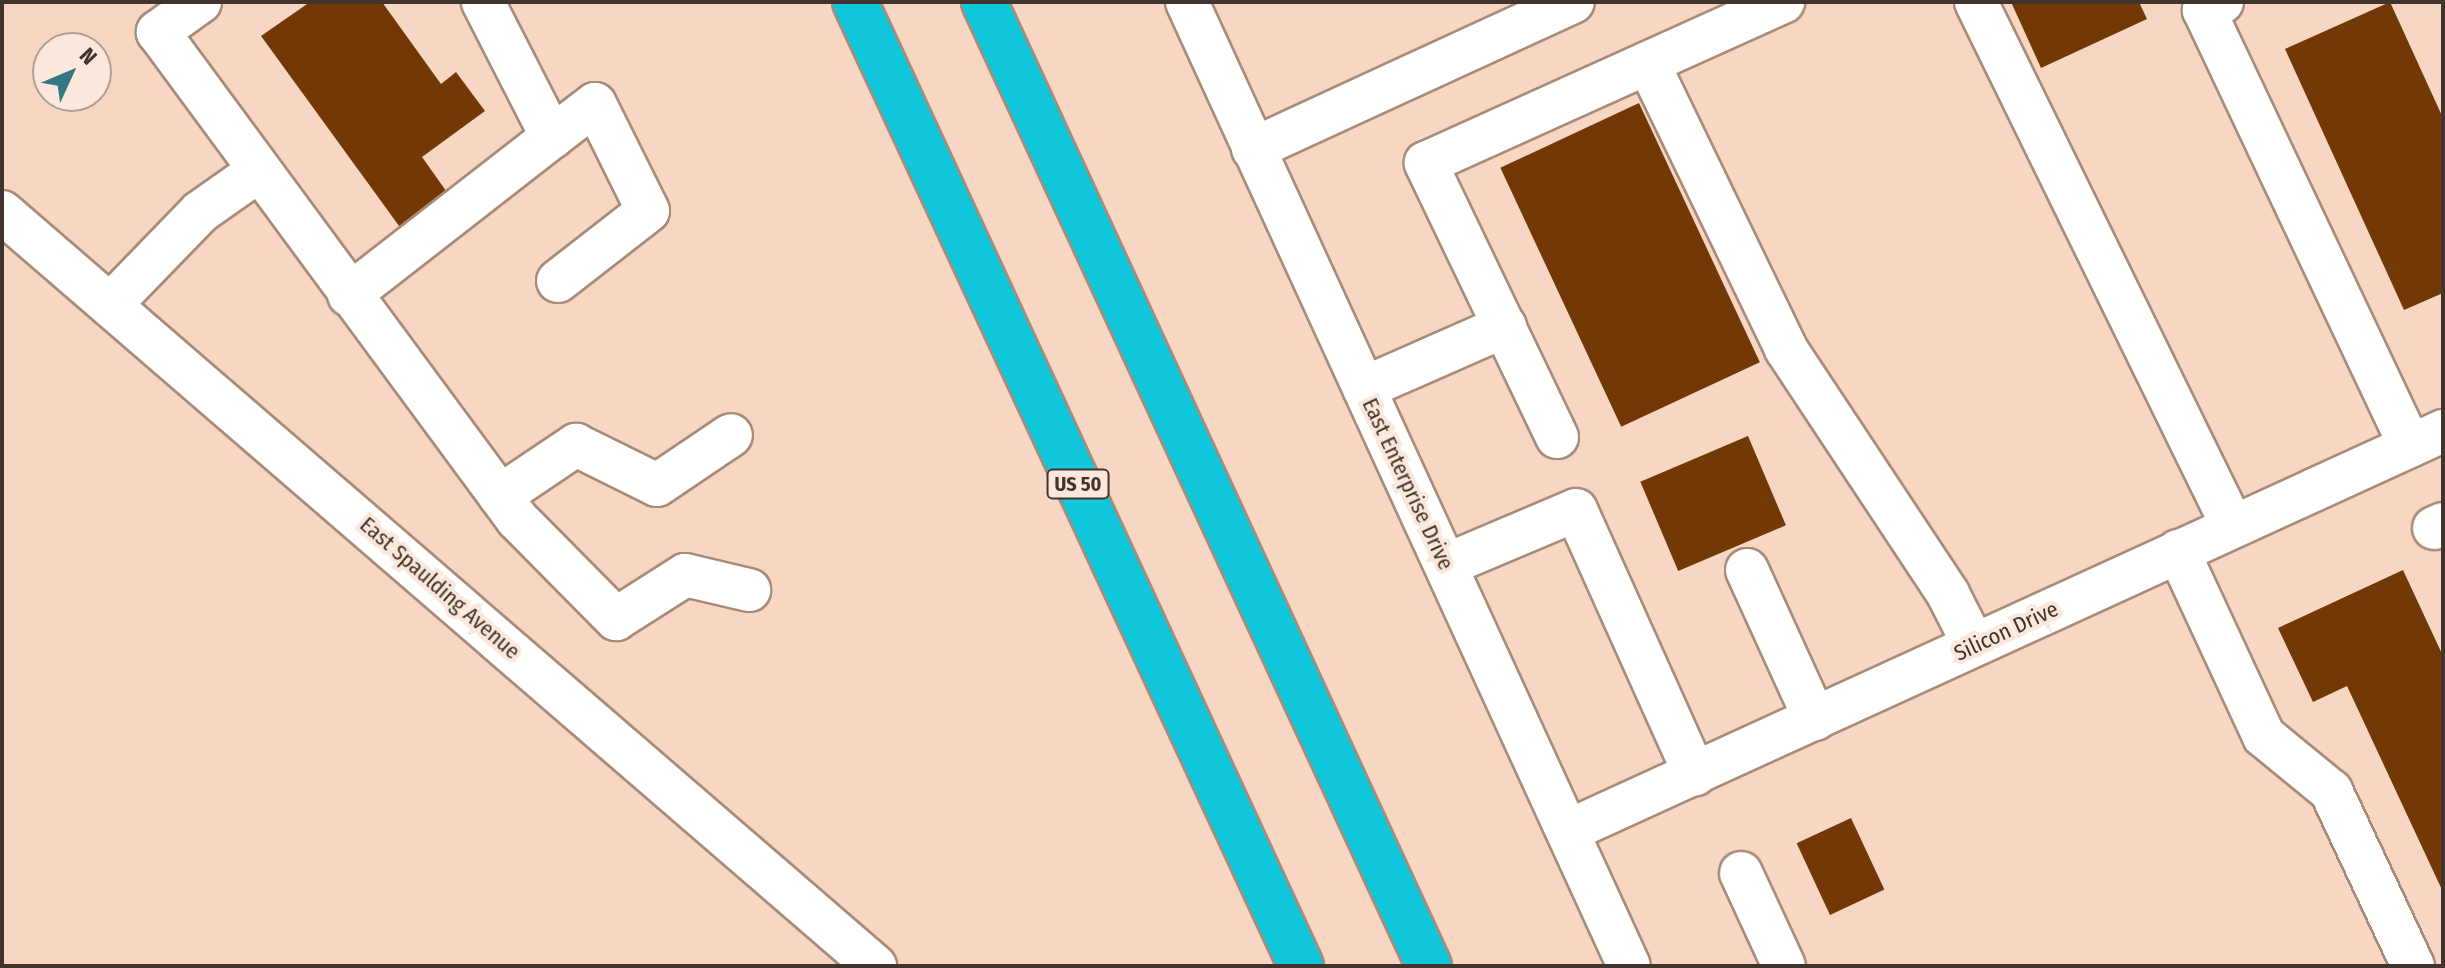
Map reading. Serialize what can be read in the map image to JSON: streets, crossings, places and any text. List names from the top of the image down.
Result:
{
  "streets": {
    "highway": ["US 50"],
    "street": ["East Enterprise Drive", "East Spaulding Avenue", "Silicon Drive"]
  },
  "crossings": [
    ["East Enterprise Drive", "Silicon Drive"]
  ],
  "north": "top right"
}
